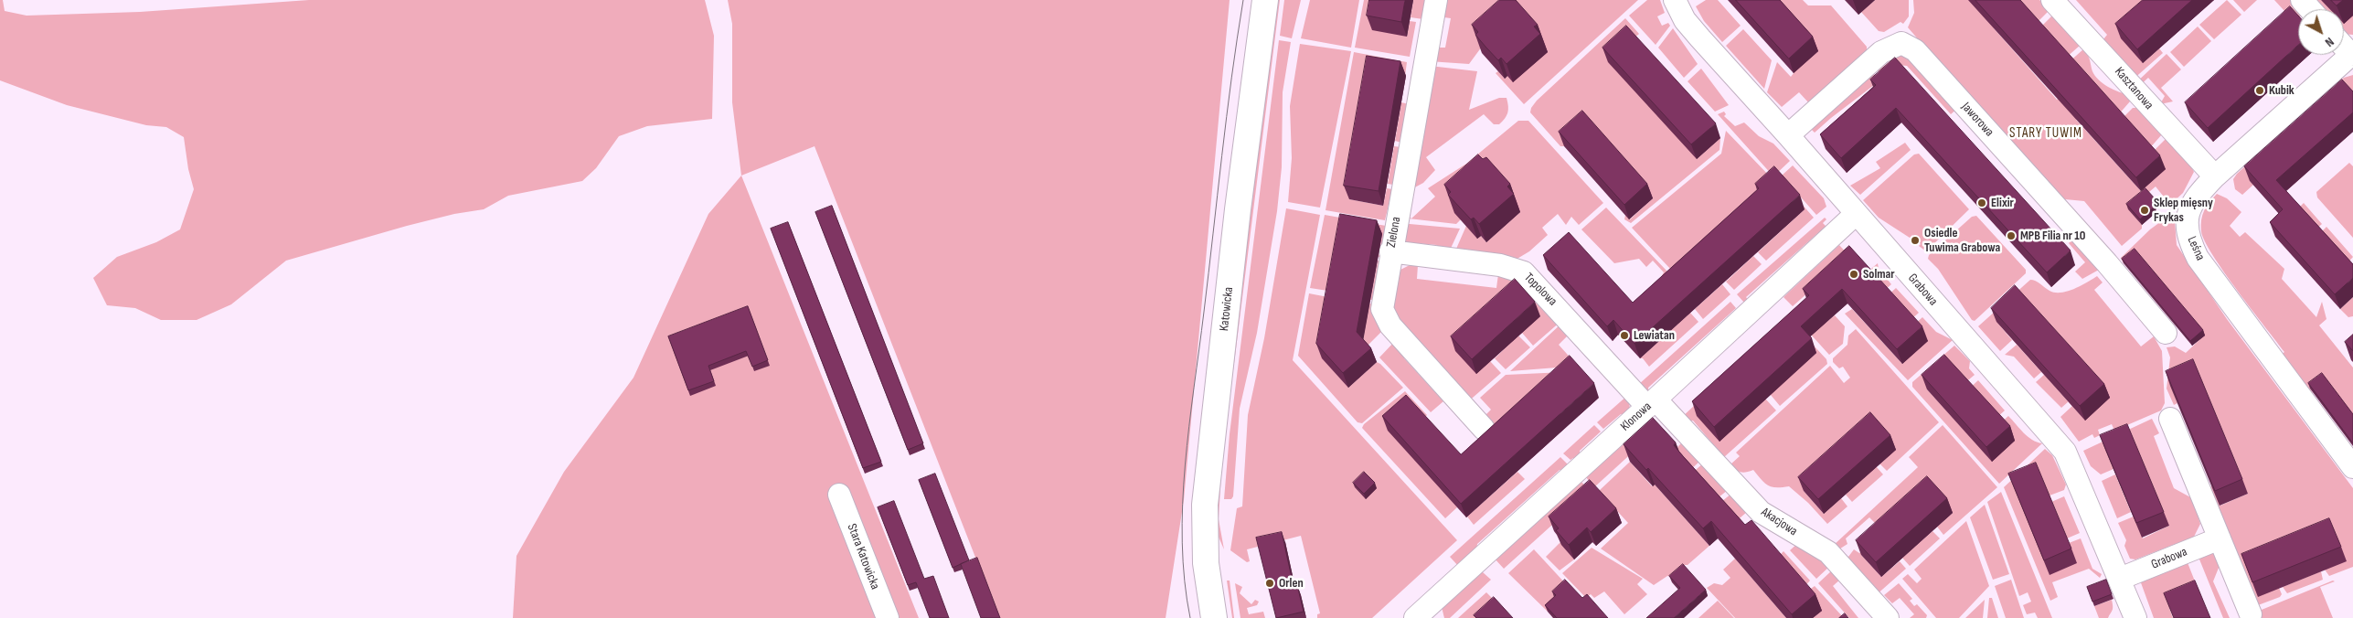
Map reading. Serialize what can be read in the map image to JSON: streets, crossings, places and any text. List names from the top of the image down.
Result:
{
  "streets": {
    "main road": ["Katowicka"],
    "street": [
      "Kasztanowa",
      "Jaworowa",
      "Zielona",
      "Leśna",
      "Topolowa",
      "Grabowa",
      "Klonowa",
      "Akacjowa",
      "Stara Katowicka"
    ]
  },
  "crossings": [
    ["Kasztanowa", "Leśna"],
    ["Jaworowa", "Grabowa"],
    ["Zielona", "Topolowa"],
    ["Topolowa", "Klonowa"],
    ["Topolowa", "Akacjowa"],
    ["Grabowa", "Klonowa"],
    ["Klonowa", "Akacjowa"]
  ],
  "districts": ["STARY TUWIM"],
  "places": [
    "Kubik",
    "Elixir",
    "Sklep mięsny Frykas",
    "MPB Filia nr 10",
    "Osiedle Tuwima Grabowa",
    "Solmar",
    "Lewiatan",
    "Orlen"
  ],
  "north": "bottom right"
}
